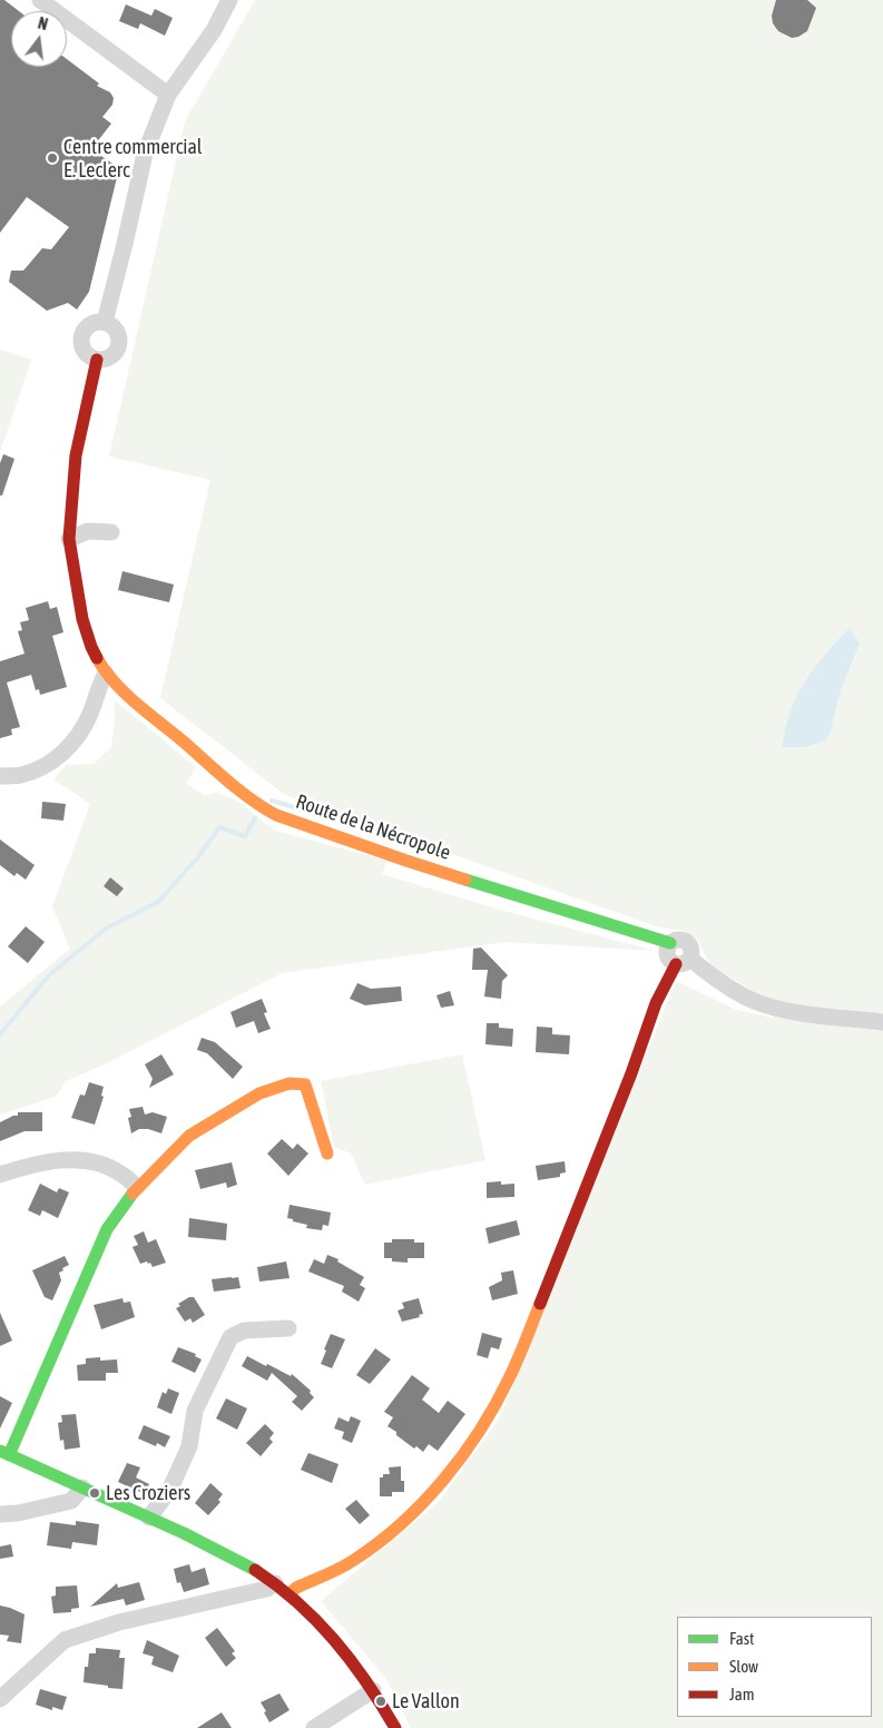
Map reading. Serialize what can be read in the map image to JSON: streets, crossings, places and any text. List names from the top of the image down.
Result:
{
  "streets": {
    "street": ["Route de la Nécropole"]
  },
  "places": ["Centre commercial E. Leclerc", "Les Croziers", "Le Vallon"],
  "legend": ["Fast", "Slow", "Jam"],
  "north": "top"
}
